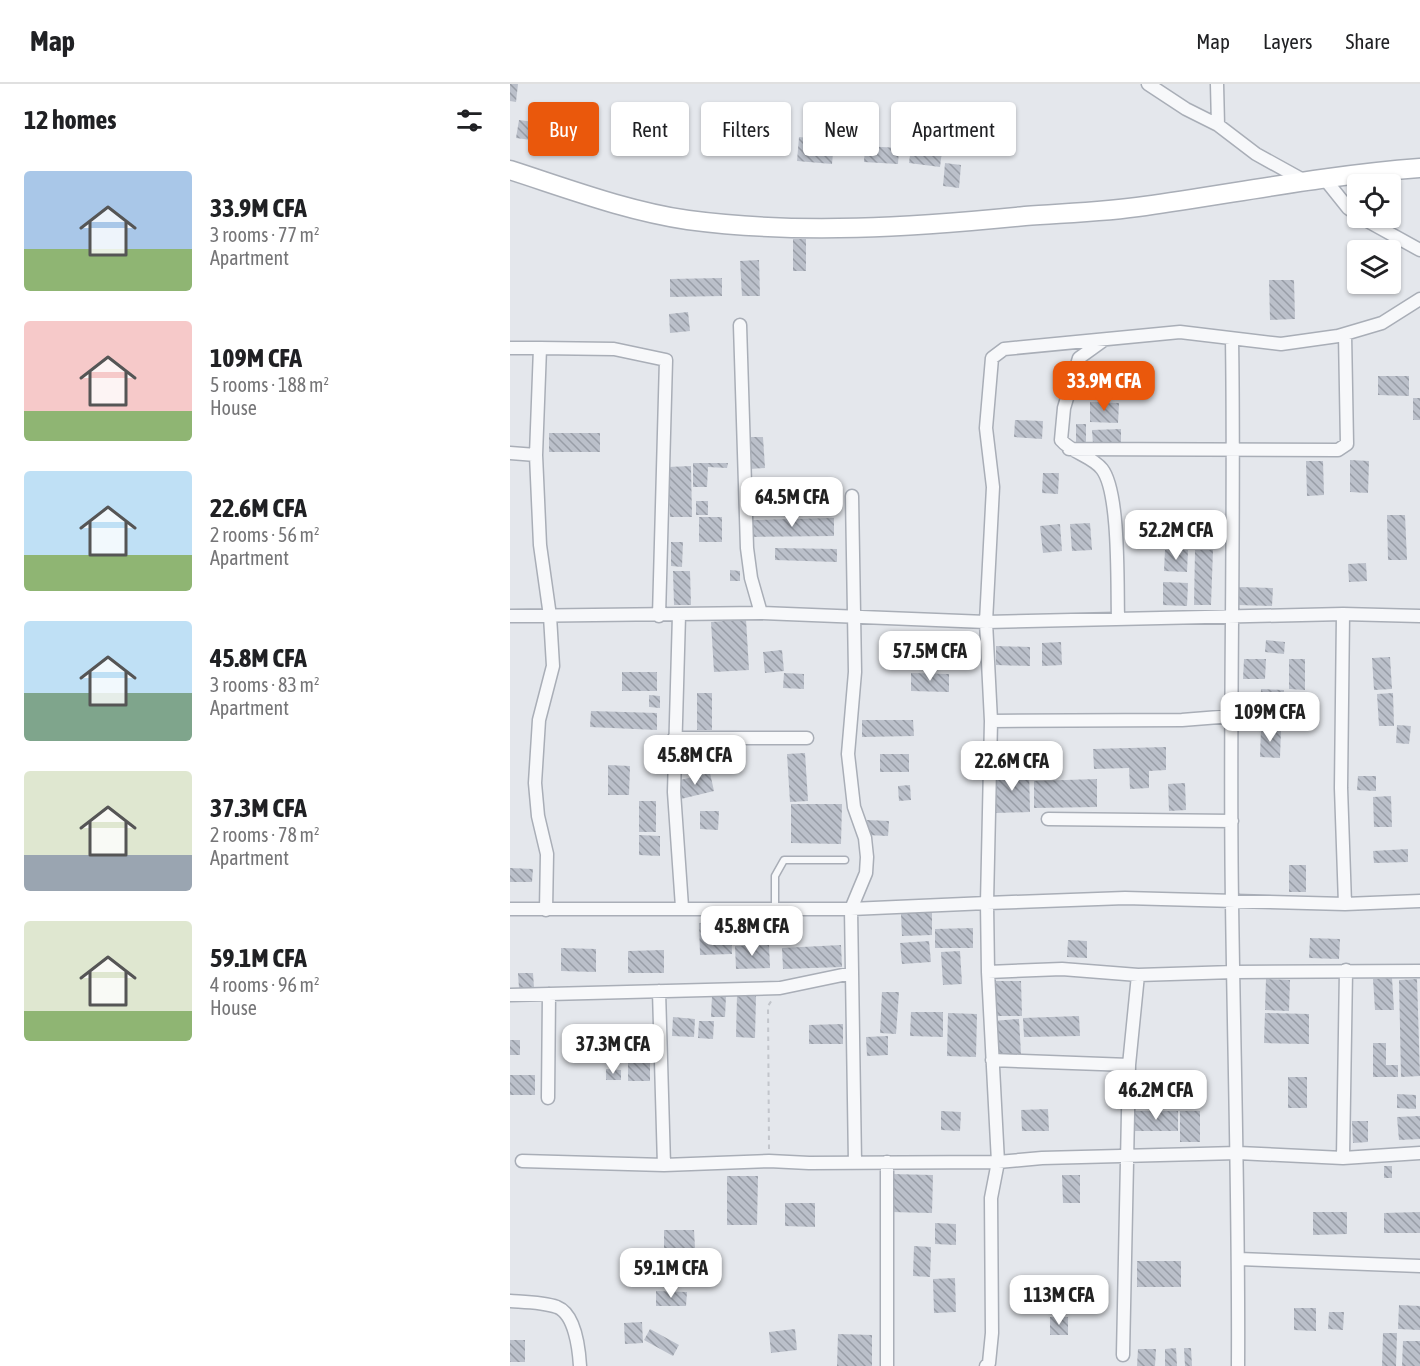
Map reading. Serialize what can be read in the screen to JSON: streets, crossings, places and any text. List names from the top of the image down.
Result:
{
  "page": {
    "header": "Map",
    "nav": ["Map", "Layers", "Share"],
    "heading": "12 homes",
    "chip": [
      "Buy",
      "Rent",
      "Filters",
      "New",
      "Apartment"
    ],
    "list": [
      {
        "name": "33.9M CFA",
        "note": "3 rooms · 77 m² · Apartment"
      },
      {
        "name": "109M CFA",
        "note": "5 rooms · 188 m² · House"
      },
      {
        "name": "22.6M CFA",
        "note": "2 rooms · 56 m² · Apartment"
      },
      {
        "name": "45.8M CFA",
        "note": "3 rooms · 83 m² · Apartment"
      },
      {
        "name": "37.3M CFA",
        "note": "2 rooms · 78 m² · Apartment"
      },
      {
        "name": "59.1M CFA",
        "note": "4 rooms · 96 m² · House"
      }
    ],
    "price": [
      "33.9M CFA",
      "64.5M CFA",
      "52.2M CFA",
      "57.5M CFA",
      "109M CFA",
      "45.8M CFA",
      "22.6M CFA",
      "45.8M CFA",
      "37.3M CFA",
      "46.2M CFA",
      "59.1M CFA",
      "113M CFA"
    ]
  }
}
